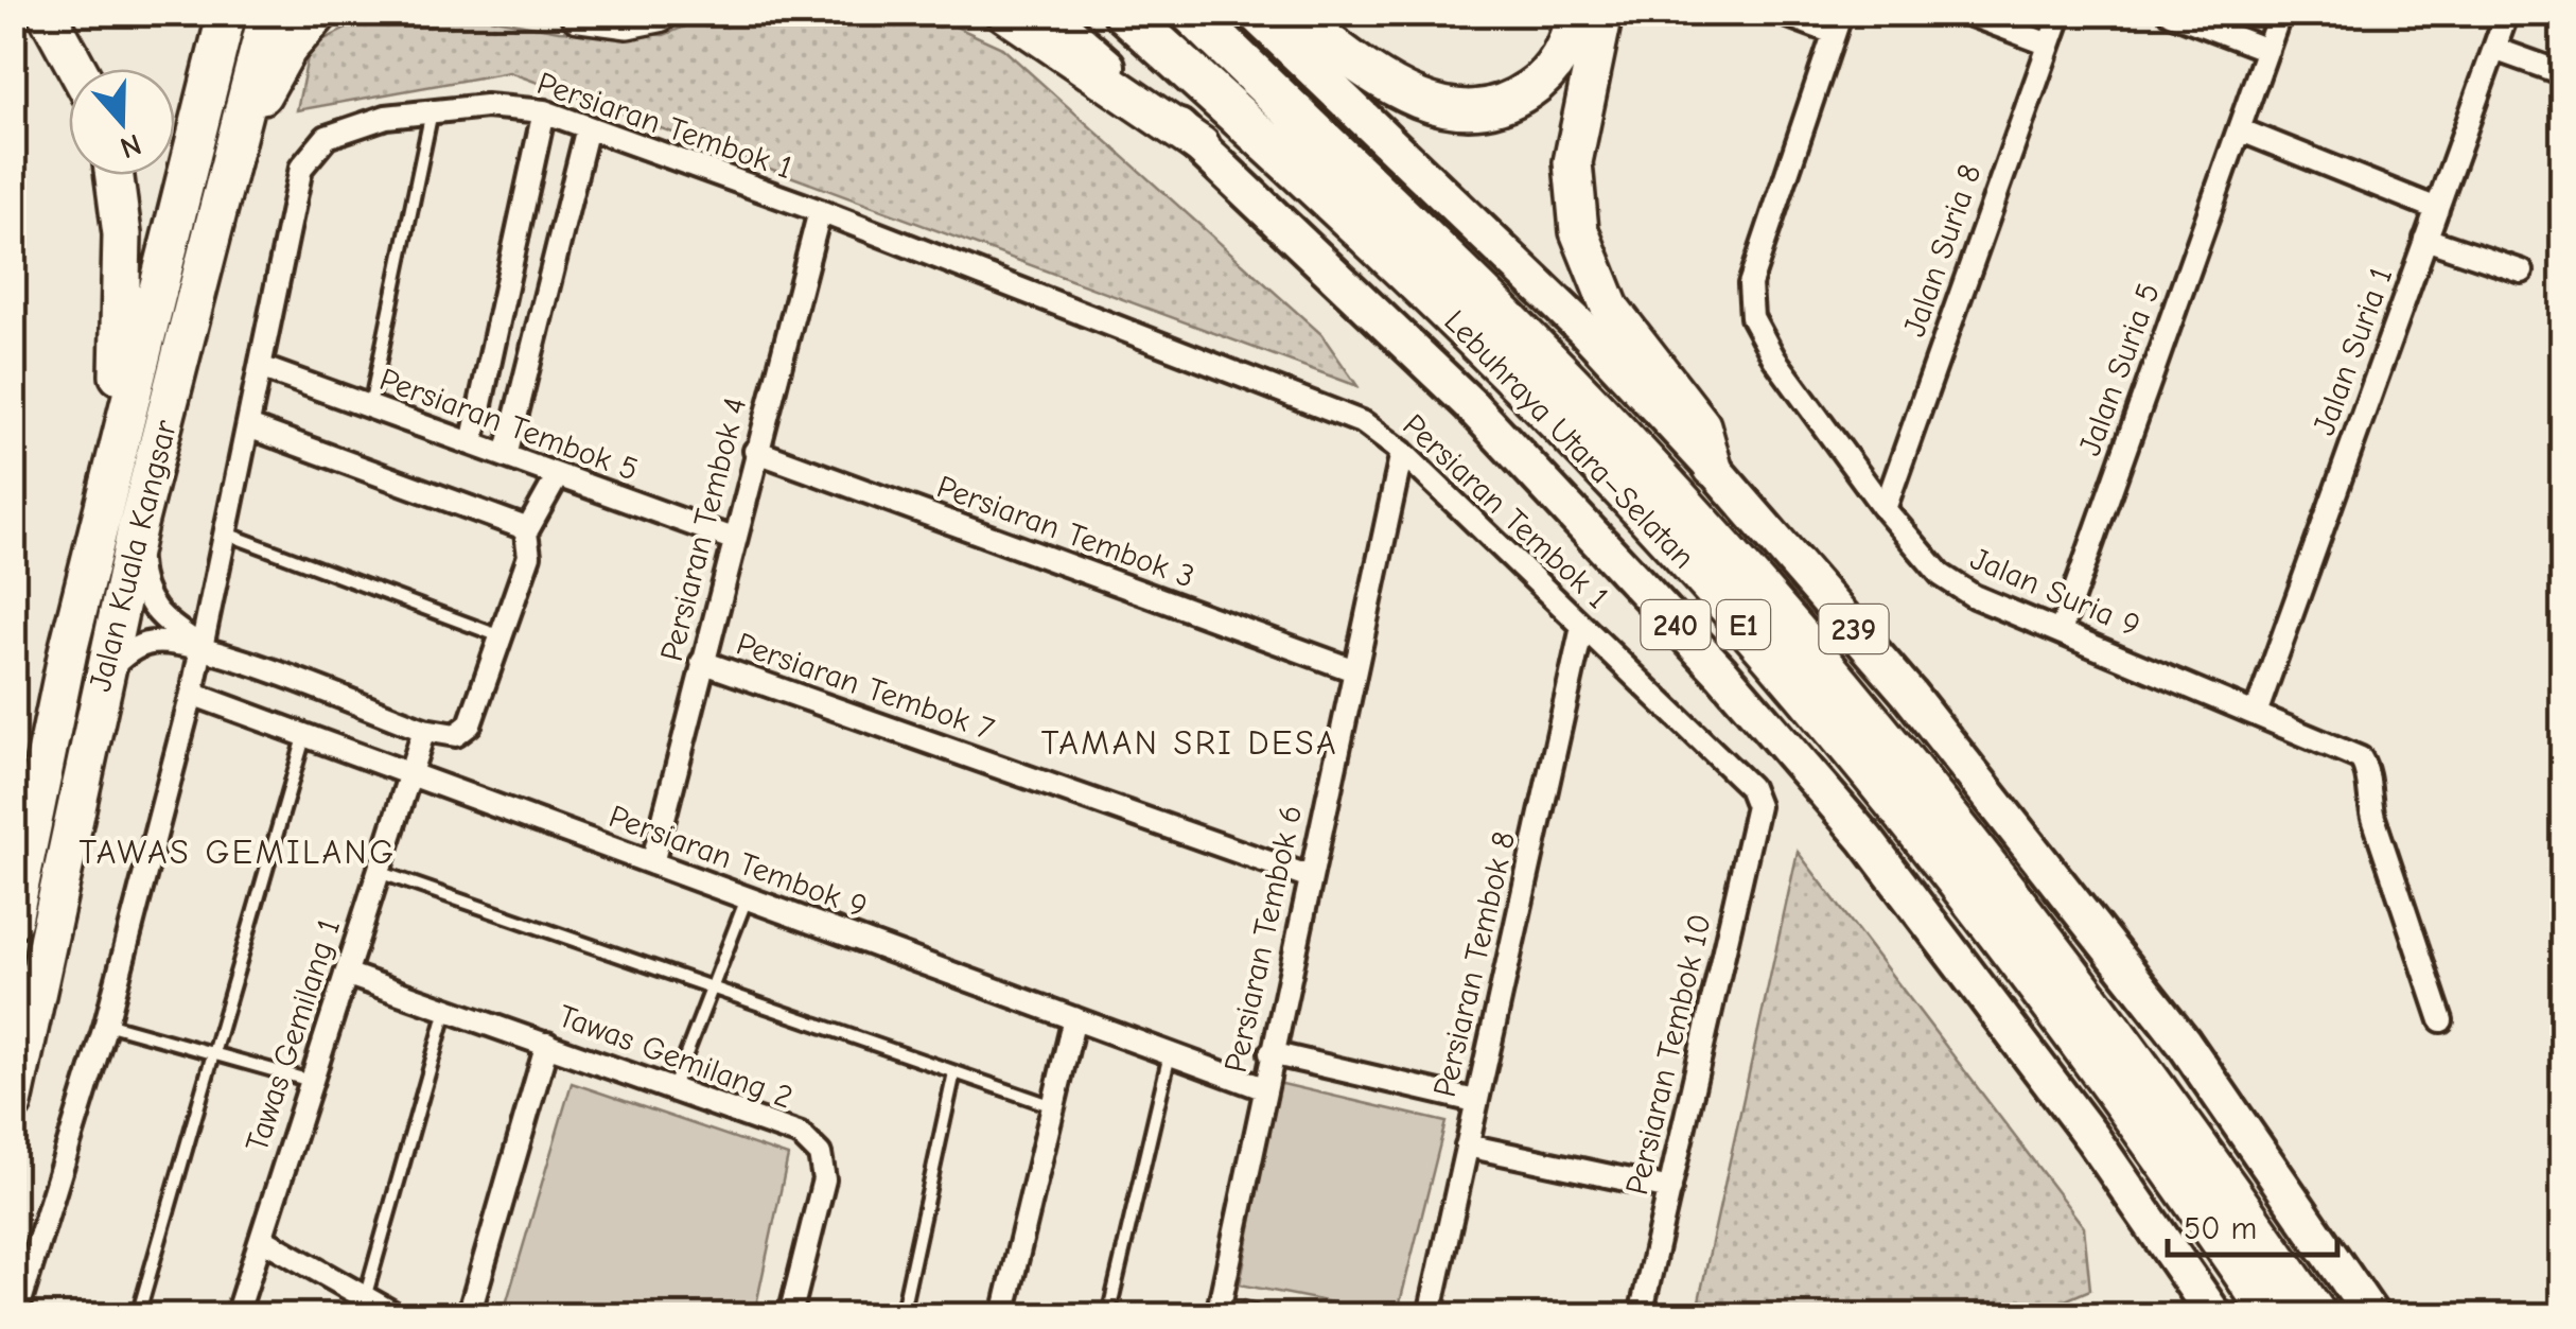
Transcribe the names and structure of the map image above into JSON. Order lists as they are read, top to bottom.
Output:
{
  "streets": {
    "highway": ["Lebuhraya Utara–Selatan", "Jalan Kuala Kangsar", "E1"],
    "main road": ["240", "239"],
    "street": [
      "Persiaran Tembok 1",
      "Jalan Suria 8",
      "Jalan Suria 1",
      "Jalan Suria 5",
      "Persiaran Tembok 5",
      "Persiaran Tembok 4",
      "Persiaran Tembok 3",
      "Jalan Suria 9",
      "Persiaran Tembok 7",
      "Persiaran Tembok 9",
      "Persiaran Tembok 6",
      "Persiaran Tembok 8",
      "Tawas Gemilang 1",
      "Persiaran Tembok 10",
      "Tawas Gemilang 2"
    ]
  },
  "crossings": [
    ["Persiaran Tembok 1", "Persiaran Tembok 5"],
    ["Persiaran Tembok 1", "Persiaran Tembok 4"],
    ["Persiaran Tembok 1", "Persiaran Tembok 9"],
    ["Persiaran Tembok 1", "Persiaran Tembok 6"],
    ["Persiaran Tembok 1", "Persiaran Tembok 8"],
    ["Persiaran Tembok 1", "Persiaran Tembok 10"],
    ["Jalan Suria 8", "Jalan Suria 9"],
    ["Jalan Suria 1", "Jalan Suria 9"],
    ["Jalan Suria 5", "Jalan Suria 9"],
    ["Persiaran Tembok 5", "Persiaran Tembok 4"],
    ["Persiaran Tembok 4", "Persiaran Tembok 3"],
    ["Persiaran Tembok 4", "Persiaran Tembok 7"],
    ["Persiaran Tembok 4", "Persiaran Tembok 9"],
    ["Persiaran Tembok 3", "Persiaran Tembok 6"],
    ["Persiaran Tembok 7", "Persiaran Tembok 6"],
    ["Persiaran Tembok 9", "Persiaran Tembok 6"],
    ["Persiaran Tembok 9", "Tawas Gemilang 1"],
    ["Tawas Gemilang 1", "Tawas Gemilang 2"]
  ],
  "districts": ["TAMAN SRI DESA", "TAWAS GEMILANG"],
  "scale_bar": "50 m",
  "north": "bottom"
}
